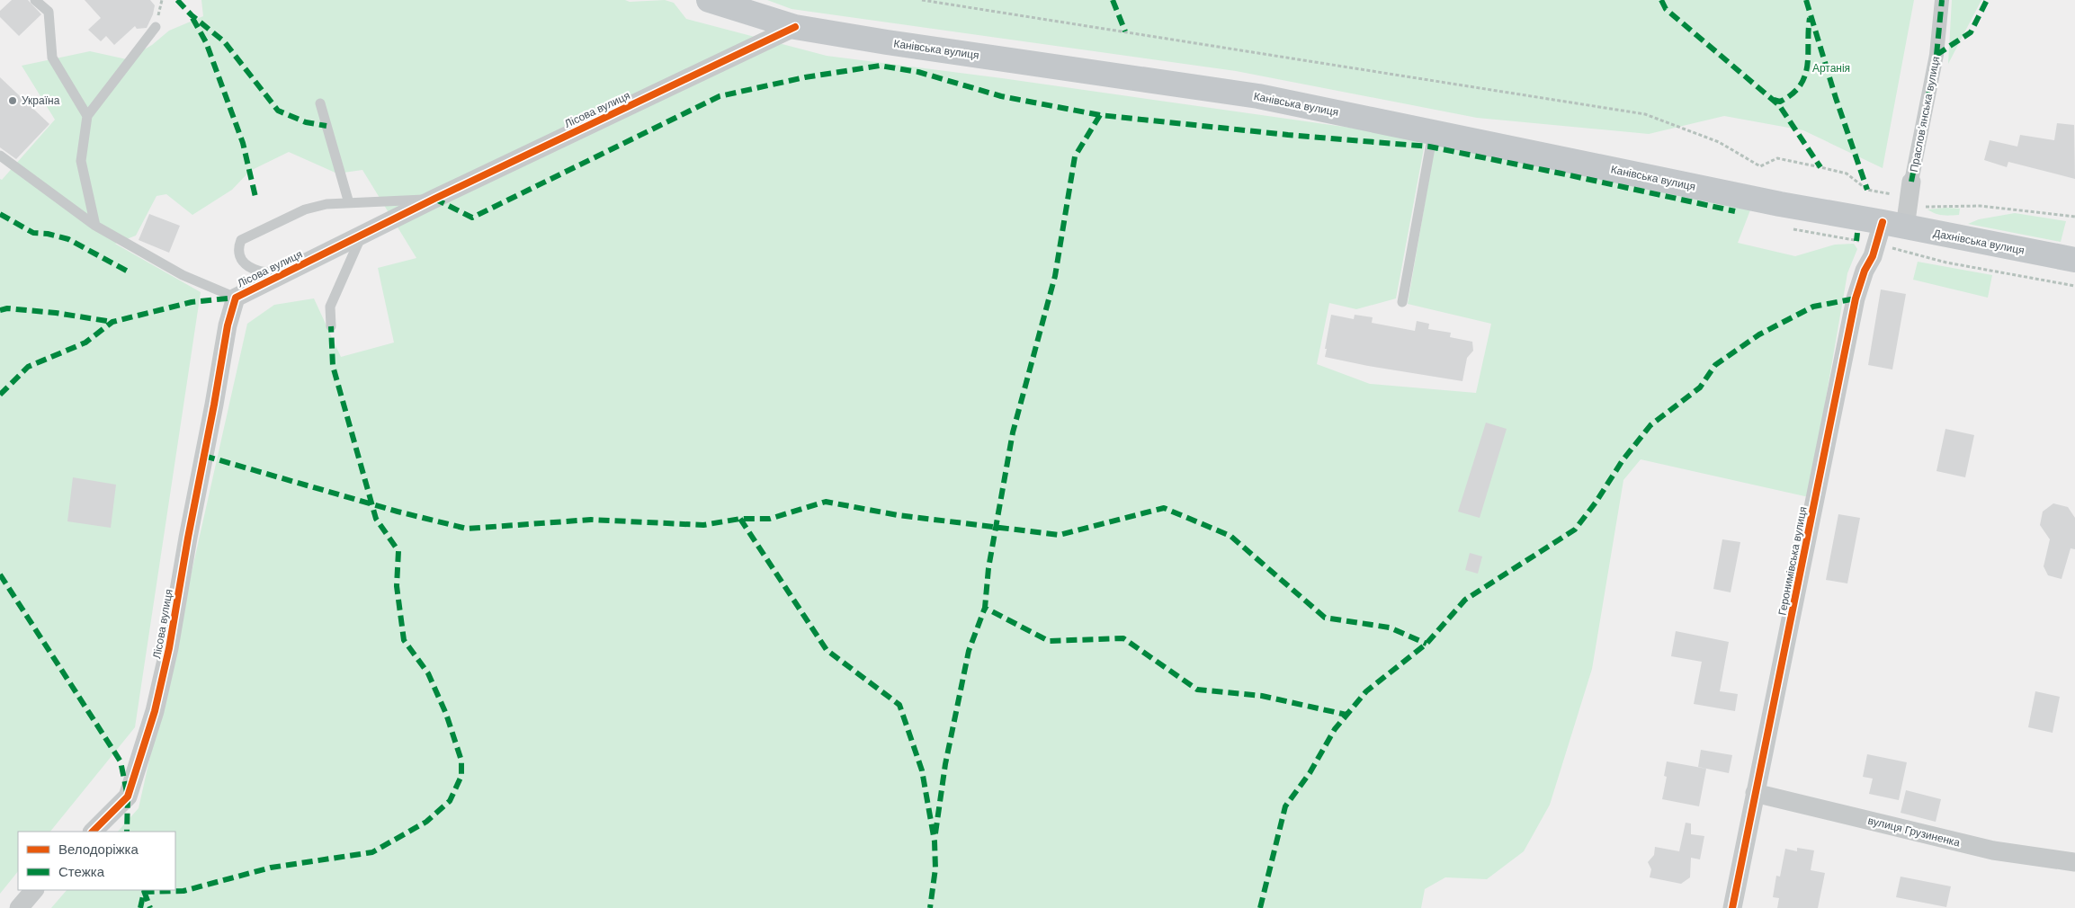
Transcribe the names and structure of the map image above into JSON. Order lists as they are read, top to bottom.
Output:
{
  "streets": {
    "main road": ["Канівська вулиця", "Дахнівська вулиця"],
    "street": [
      "Лісова вулиця",
      "Прасловʼянська вулиця",
      "Геронимівська вулиця",
      "вулиця Грузиненка"
    ]
  },
  "crossings": [
    ["Канівська вулиця", "Лісова вулиця"],
    ["Канівська вулиця", "Прасловʼянська вулиця"],
    ["Канівська вулиця", "Дахнівська вулиця"],
    ["Канівська вулиця", "Геронимівська вулиця"],
    ["Прасловʼянська вулиця", "Дахнівська вулиця"],
    ["Прасловʼянська вулиця", "Геронимівська вулиця"],
    ["Дахнівська вулиця", "Геронимівська вулиця"],
    ["Геронимівська вулиця", "вулиця Грузиненка"]
  ],
  "parks": ["Артанія"],
  "places": ["Україна"],
  "legend": ["Велодоріжка", "Стежка"]
}
